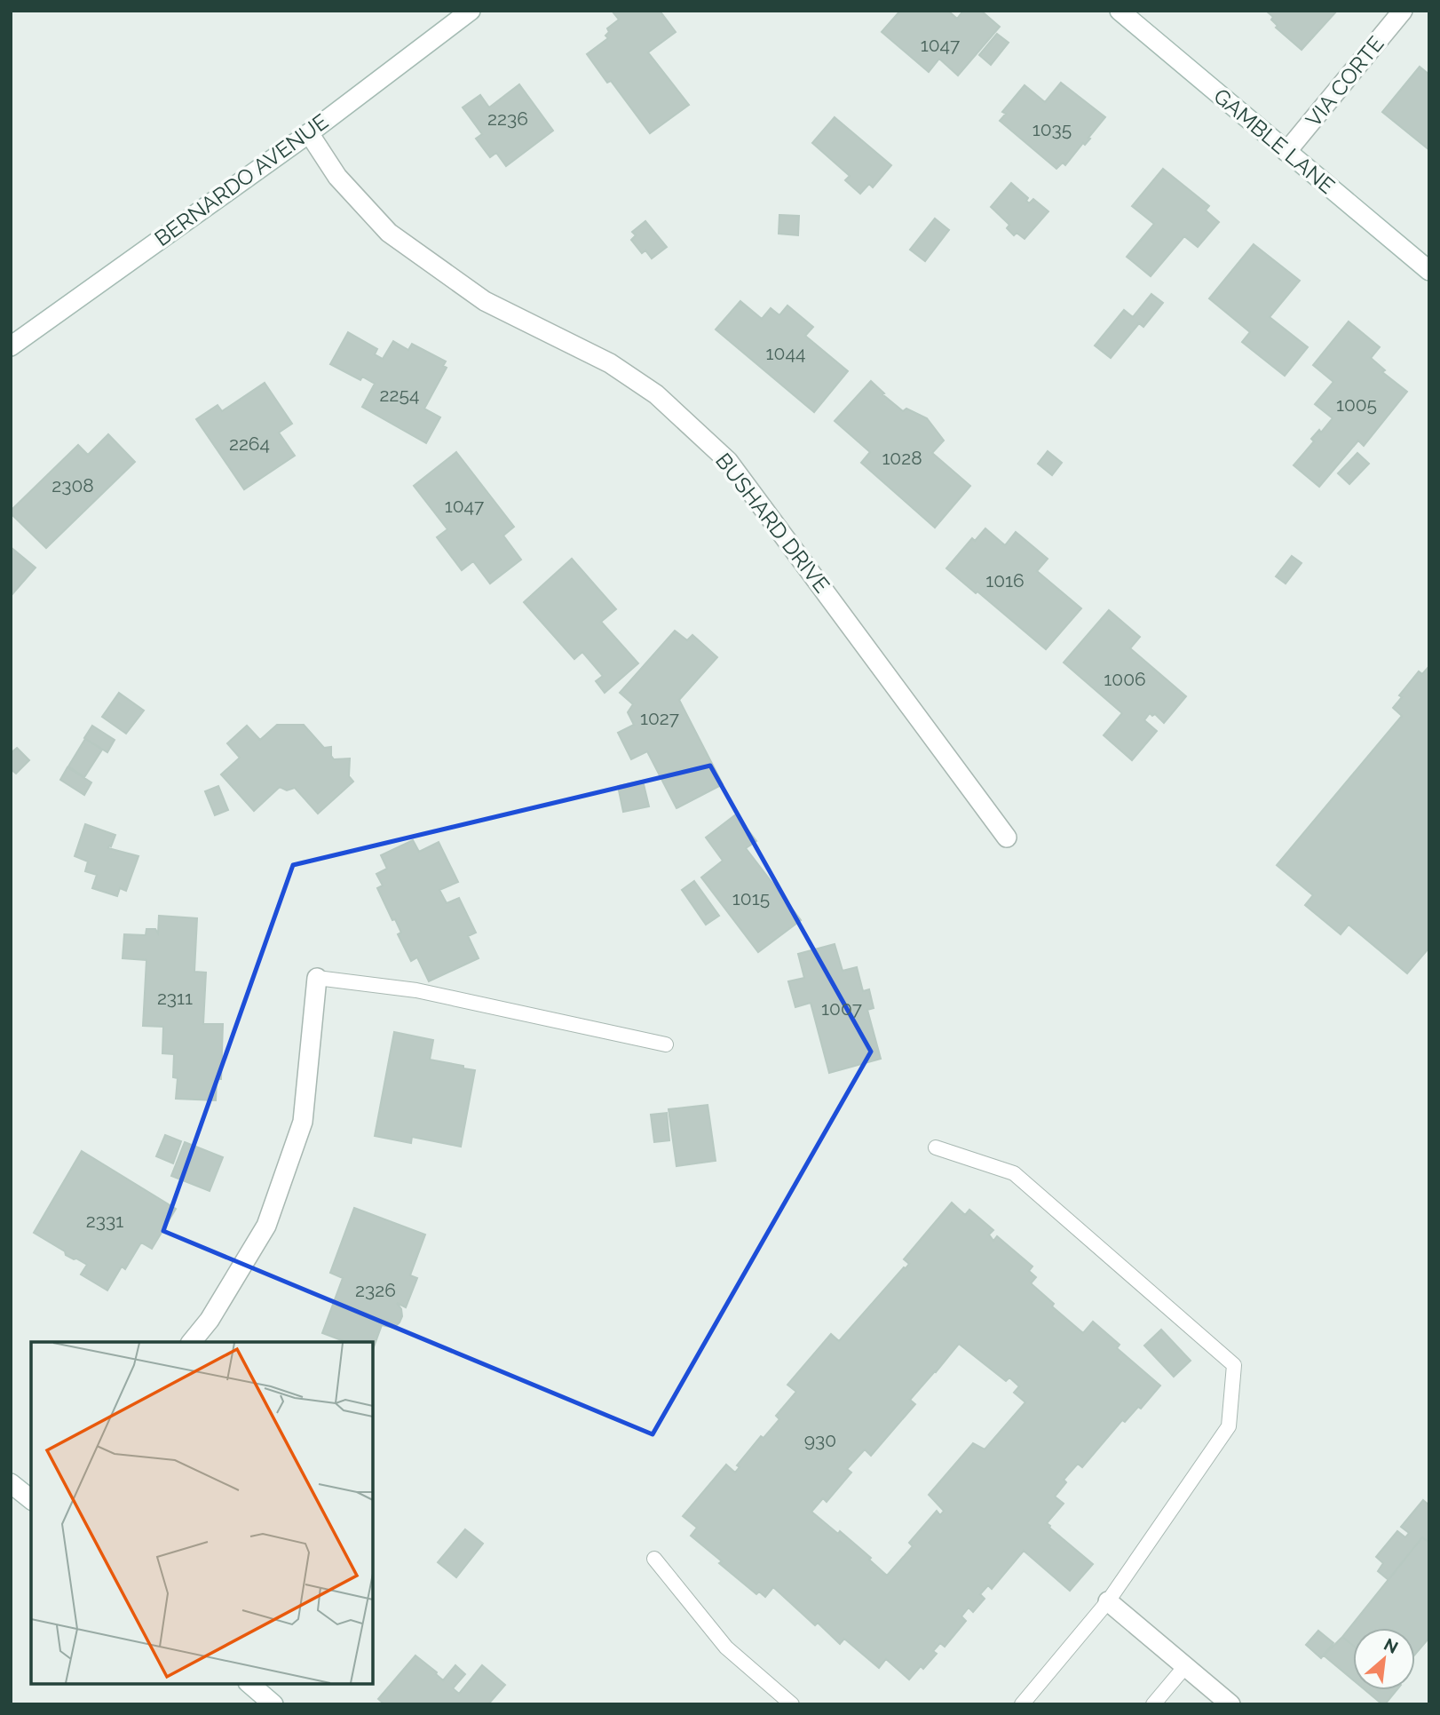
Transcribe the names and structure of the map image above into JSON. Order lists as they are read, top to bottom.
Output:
{
  "streets": {
    "street": [
      "VIA CORTE",
      "GAMBLE LANE",
      "BERNARDO AVENUE",
      "BUSHARD DRIVE"
    ]
  },
  "crossings": [
    ["VIA CORTE", "GAMBLE LANE"],
    ["BERNARDO AVENUE", "BUSHARD DRIVE"]
  ],
  "house_numbers": [
    "1047",
    "2236",
    "1035",
    "1044",
    "2254",
    "1005",
    "2264",
    "1028",
    "2308",
    "1047",
    "1016",
    "1006",
    "1027",
    "1015",
    "2311",
    "1007",
    "2331",
    "2326",
    "930"
  ],
  "north": "top right"
}
